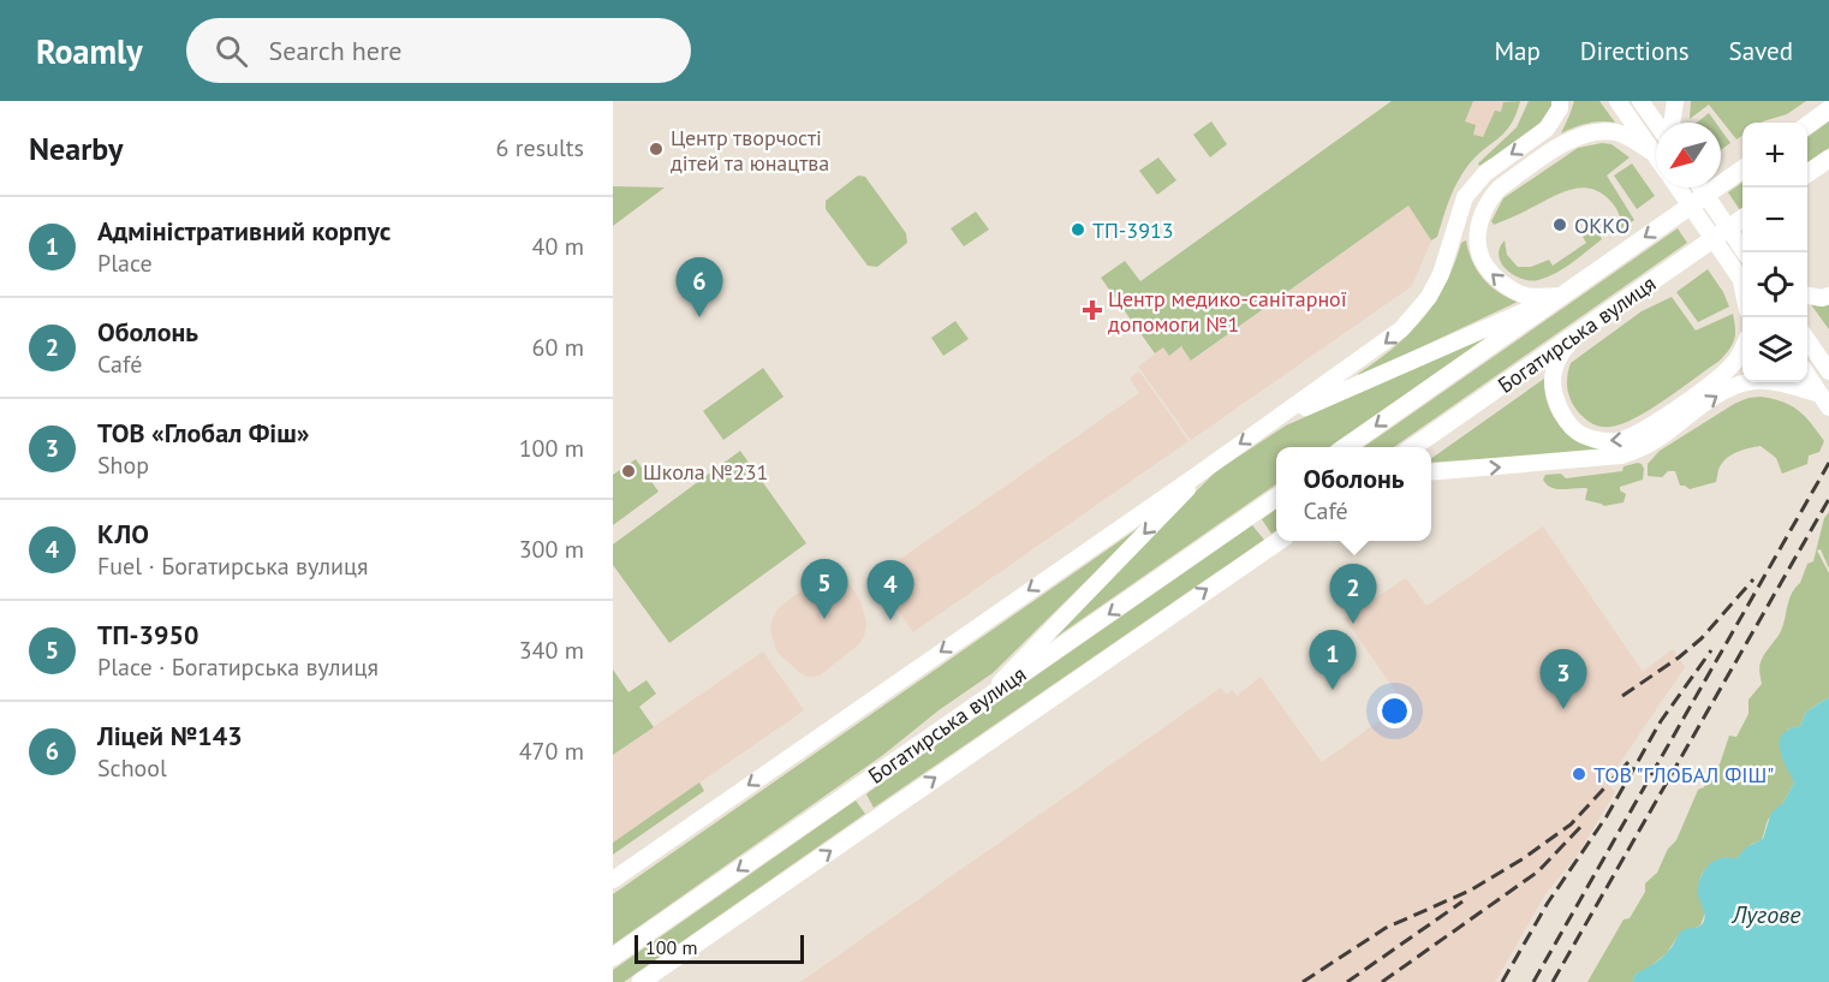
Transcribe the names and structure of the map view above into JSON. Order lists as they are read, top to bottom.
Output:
{
  "streets": {
    "main road": ["Богатирська вулиця"]
  },
  "water": ["Лугове"],
  "places": {
    "other": [
      "Центр творчості дітей та юнацтва",
      "ОККО",
      "ТП-3913",
      "Школа №231",
      "ТОВ \"ГЛОБАЛ ФІШ\""
    ],
    "health": ["Центр медико-санітарної допомоги №1"]
  },
  "scale_bar": "100 m",
  "north": "bottom left",
  "page": {
    "header": "Roamly",
    "search": "Search here",
    "nav": ["Map", "Directions", "Saved"],
    "heading": ["Nearby", "6 results"],
    "map_buttons": ["+", "−"],
    "list": [
      {
        "mark": "1",
        "name": "Адміністративний корпус",
        "note": "Place",
        "value": "40 m"
      },
      {
        "mark": "2",
        "name": "Оболонь",
        "note": "Café",
        "value": "60 m"
      },
      {
        "mark": "3",
        "name": "ТОВ «Глобал Фіш»",
        "note": "Shop",
        "value": "100 m"
      },
      {
        "mark": "4",
        "name": "КЛО",
        "note": "Fuel · Богатирська вулиця",
        "value": "300 m"
      },
      {
        "mark": "5",
        "name": "ТП-3950",
        "note": "Place · Богатирська вулиця",
        "value": "340 m"
      },
      {
        "mark": "6",
        "name": "Ліцей №143",
        "note": "School",
        "value": "470 m"
      }
    ],
    "pins": [
      "6",
      "5",
      "4",
      "2",
      "1",
      "3"
    ],
    "popup": ["Оболонь", "Café"],
    "scale": "100 m"
  }
}
